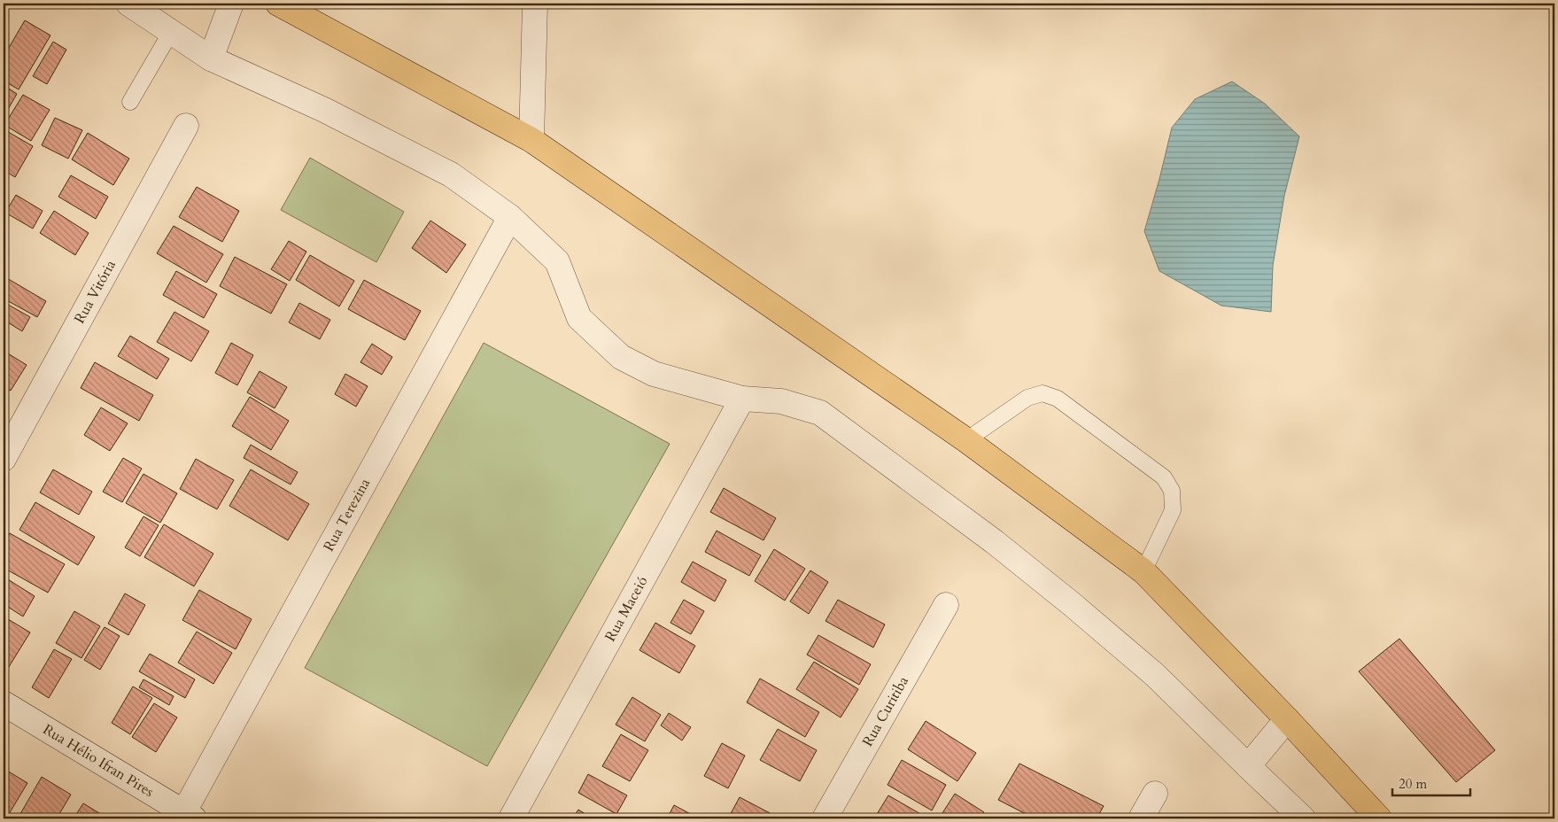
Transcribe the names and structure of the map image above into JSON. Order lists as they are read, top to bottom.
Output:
{
  "streets": {
    "street": [
      "Rua Vitória",
      "Rua Terezina",
      "Rua Maceió",
      "Rua Curitiba",
      "Rua Hélio Ifran Pires"
    ]
  },
  "crossings": [
    ["Rua Terezina", "Rua Hélio Ifran Pires"]
  ],
  "scale_bar": "20 m"
}
